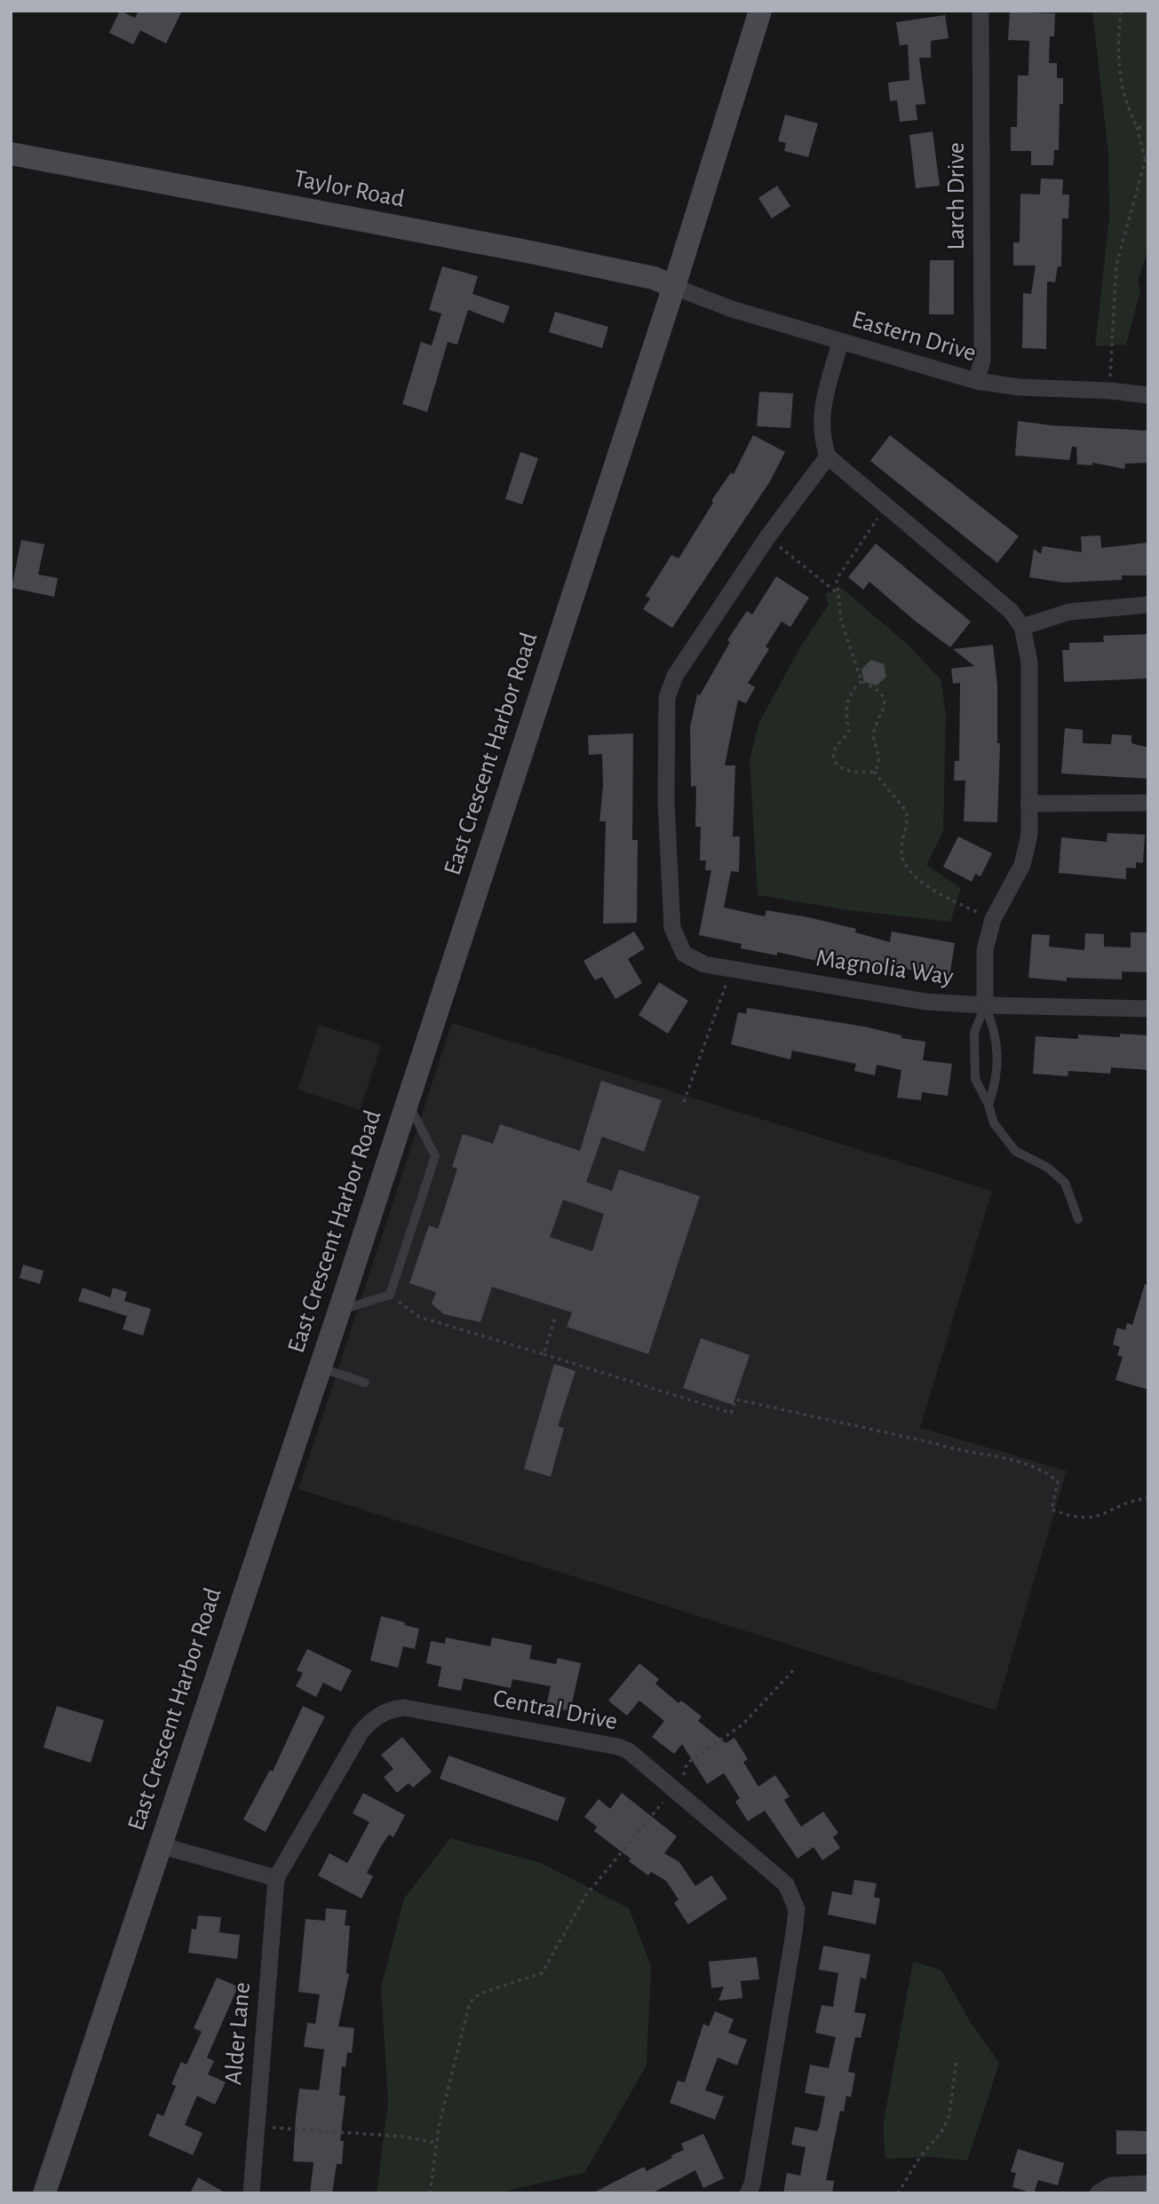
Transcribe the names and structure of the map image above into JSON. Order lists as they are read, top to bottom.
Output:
{
  "streets": {
    "street": [
      "Taylor Road",
      "Larch Drive",
      "Eastern Drive",
      "East Crescent Harbor Road",
      "Magnolia Way",
      "Central Drive",
      "Alder Lane"
    ]
  },
  "crossings": [
    ["Taylor Road", "Eastern Drive"],
    ["Taylor Road", "East Crescent Harbor Road"],
    ["Larch Drive", "Eastern Drive"],
    ["Eastern Drive", "East Crescent Harbor Road"],
    ["Central Drive", "Alder Lane"]
  ]
}
